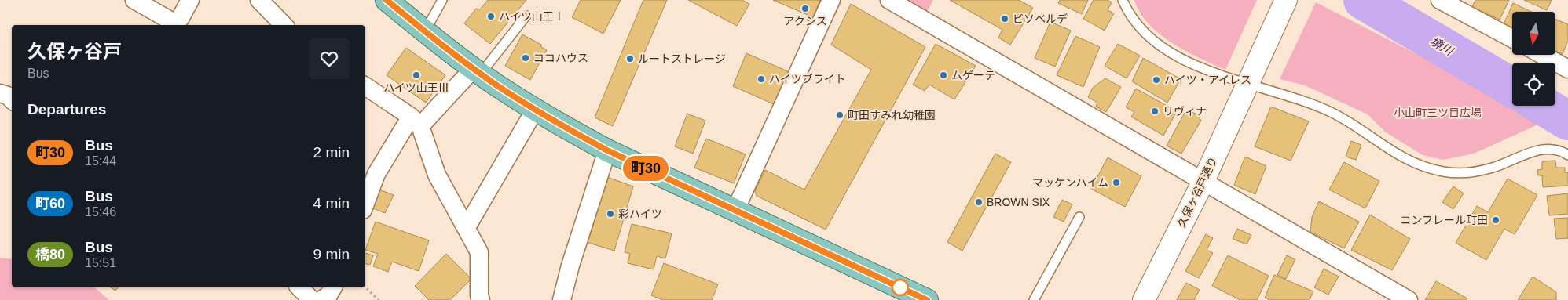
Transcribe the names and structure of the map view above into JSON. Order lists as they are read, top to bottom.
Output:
{
  "streets": {
    "street": ["久保ヶ谷戸通り"]
  },
  "water": ["境川"],
  "parks": ["小山町三ツ目広場"],
  "places": [
    "アクシス",
    "ハイツ山王Ⅰ",
    "ピソベルデ",
    "ココハウス",
    "ルートストレージ",
    "ハイツ山王Ⅲ",
    "ムゲーテ",
    "ハイツブライト",
    "ハイツ・アイレス",
    "リヴィナ",
    "町田すみれ幼稚園",
    "マッケンハイム",
    "BROWN SIX",
    "彩ハイツ",
    "コンフレール町田"
  ],
  "lines": ["bus line 町30"],
  "north": "bottom",
  "page": {
    "on_map": "町30",
    "heading": [
      ["久保ヶ谷戸", "Bus"],
      "Departures"
    ],
    "list": [
      {
        "mark": "町30",
        "name": "Bus",
        "note": "15:44",
        "value": "2 min"
      },
      {
        "mark": "町60",
        "name": "Bus",
        "note": "15:46",
        "value": "4 min"
      },
      {
        "mark": "橋80",
        "name": "Bus",
        "note": "15:51",
        "value": "9 min"
      }
    ]
  }
}
